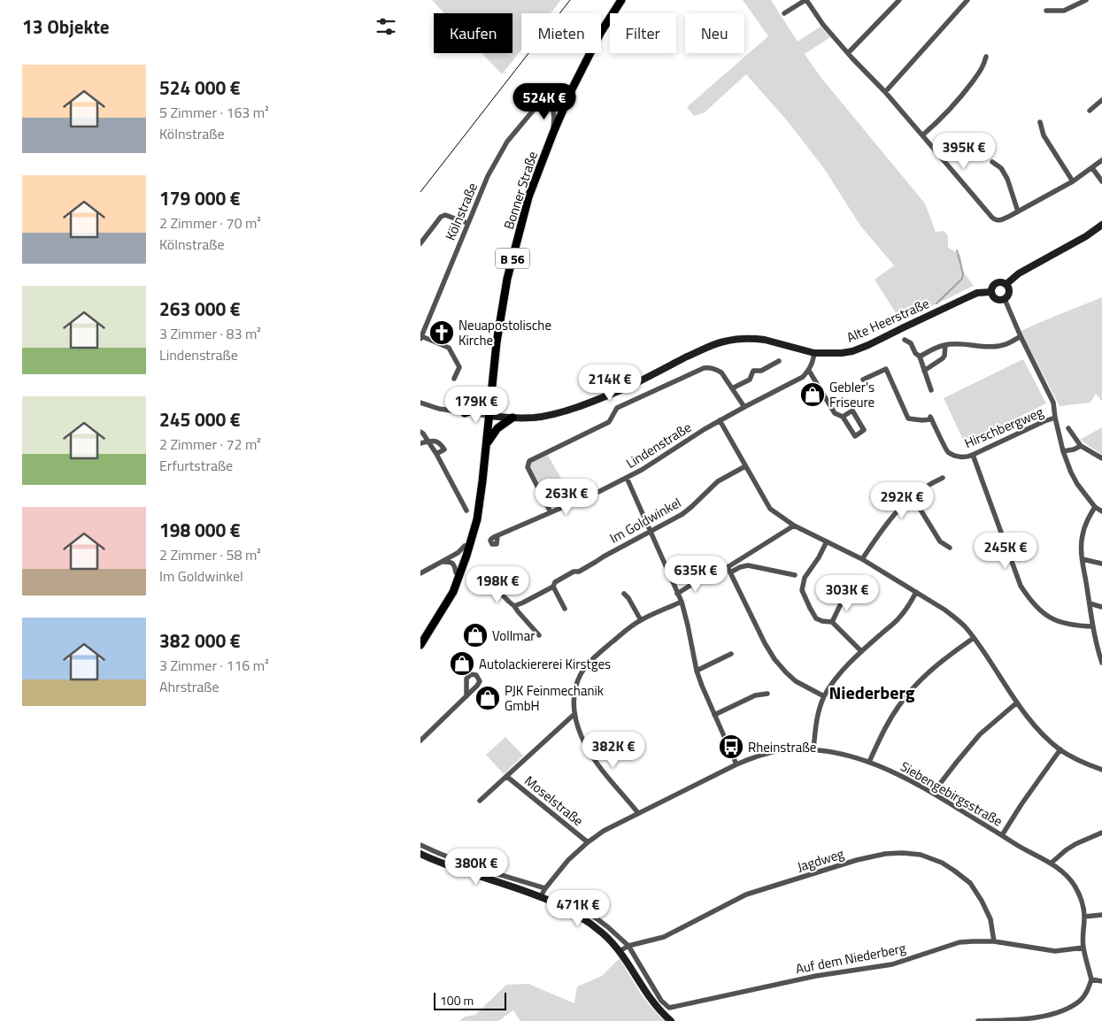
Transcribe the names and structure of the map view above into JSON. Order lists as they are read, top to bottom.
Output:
{
  "streets": {
    "main road": ["Bonner Straße", "B 56"],
    "street": [
      "Kölnstraße",
      "Alte Heerstraße",
      "Hirschbergweg",
      "Lindenstraße",
      "Im Goldwinkel",
      "Siebengebirgsstraße",
      "Moselstraße",
      "Jagdweg",
      "Auf dem Niederberg"
    ]
  },
  "crossings": [
    ["Bonner Straße", "Alte Heerstraße"],
    ["Siebengebirgsstraße", "Moselstraße"],
    ["Siebengebirgsstraße", "Auf dem Niederberg"],
    ["Jagdweg", "Auf dem Niederberg"]
  ],
  "districts": ["Niederberg"],
  "places": {
    "church": ["Neuapostolische Kirche"],
    "shop": [
      "Gebler's Friseure",
      "Vollmar",
      "Autolackiererei Kirstges",
      "PJK Feinmechanik GmbH"
    ],
    "bus stop": ["Rheinstraße"]
  },
  "scale_bar": "100 m",
  "page": {
    "heading": "13 Objekte",
    "chip": [
      "Kaufen",
      "Mieten",
      "Filter",
      "Neu"
    ],
    "list": [
      {
        "name": "524 000 €",
        "note": "5 Zimmer · 163 m² · Kölnstraße"
      },
      {
        "name": "179 000 €",
        "note": "2 Zimmer · 70 m² · Kölnstraße"
      },
      {
        "name": "263 000 €",
        "note": "3 Zimmer · 83 m² · Lindenstraße"
      },
      {
        "name": "245 000 €",
        "note": "2 Zimmer · 72 m² · Erfurtstraße"
      },
      {
        "name": "198 000 €",
        "note": "2 Zimmer · 58 m² · Im Goldwinkel"
      },
      {
        "name": "382 000 €",
        "note": "3 Zimmer · 116 m² · Ahrstraße"
      }
    ],
    "price": [
      "524K €",
      "395K €",
      "214K €",
      "179K €",
      "263K €",
      "292K €",
      "245K €",
      "635K €",
      "198K €",
      "303K €",
      "382K €",
      "380K €",
      "471K €"
    ],
    "scale": "100 m"
  }
}
